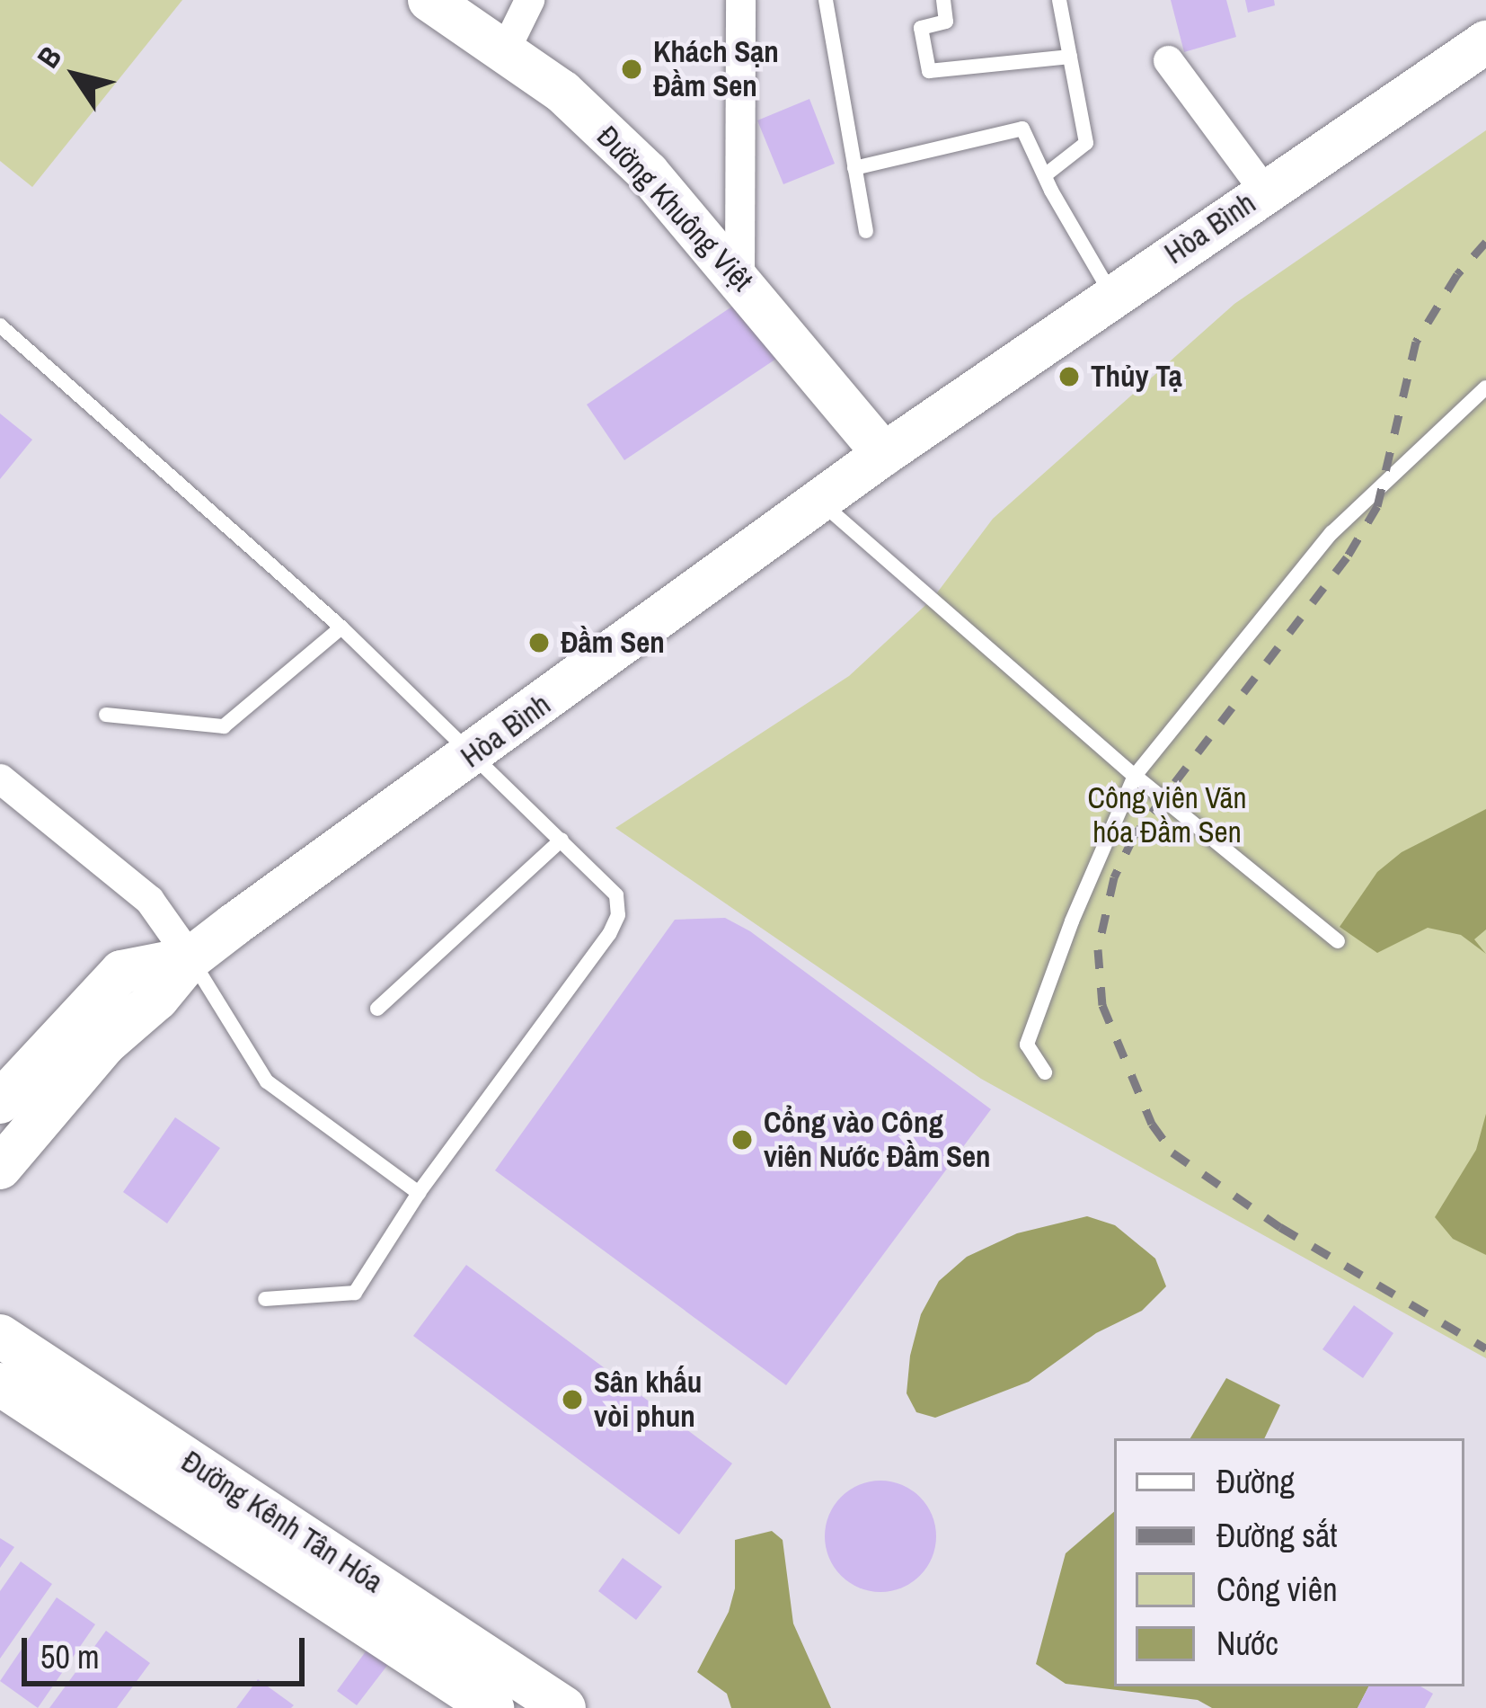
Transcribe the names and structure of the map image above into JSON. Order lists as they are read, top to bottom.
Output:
{
  "streets": {
    "main road": ["Đường Khuông Việt", "Hòa Bình", "Đường Kênh Tân Hóa"]
  },
  "crossings": [
    ["Đường Khuông Việt", "Hòa Bình"]
  ],
  "parks": ["Công viên Văn hóa Đầm Sen"],
  "places": [
    "Khách Sạn Đầm Sen",
    "Thủy Tạ",
    "Đầm Sen",
    "Cổng vào Công viên Nước Đầm Sen",
    "Sân khấu vòi phun"
  ],
  "legend": [
    "Đường",
    "Đường sắt",
    "Công viên",
    "Nước"
  ],
  "scale_bar": "50 m",
  "north": "top left"
}
